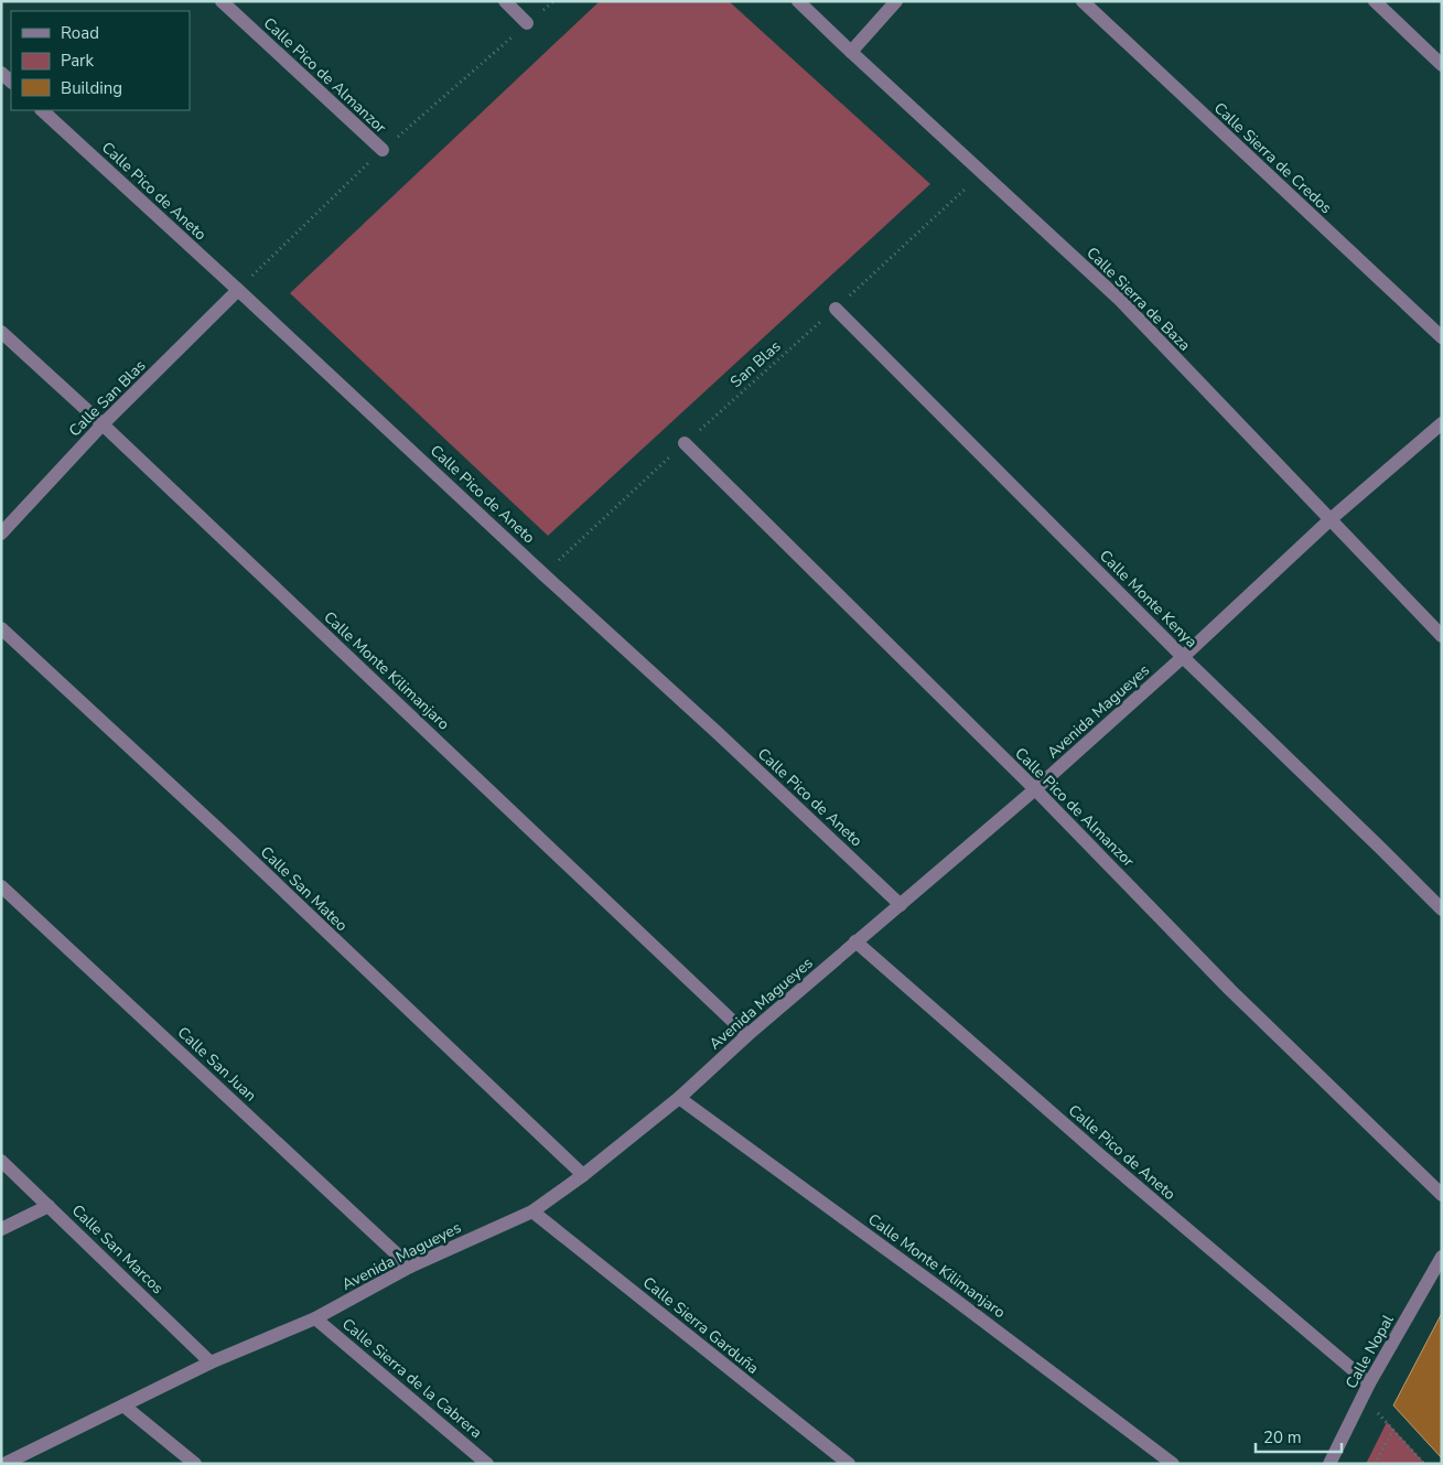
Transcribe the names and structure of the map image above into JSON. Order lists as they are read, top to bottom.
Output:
{
  "streets": {
    "street": [
      "Calle Pico de Almanzor",
      "Calle Sierra de Credos",
      "Calle Pico de Aneto",
      "Calle Sierra de Baza",
      "Calle San Blas",
      "Calle Monte Kenya",
      "Calle Monte Kilimanjaro",
      "Avenida Magueyes",
      "Calle San Mateo",
      "Calle San Juan",
      "Calle San Marcos",
      "Calle Sierra Garduña",
      "Calle Nopal",
      "Calle Sierra de la Cabrera"
    ],
    "path": ["San Blas"]
  },
  "crossings": [
    ["Calle Pico de Almanzor", "San Blas"],
    ["Calle Pico de Almanzor", "Avenida Magueyes"],
    ["Calle Pico de Aneto", "San Blas"],
    ["Calle Pico de Aneto", "Calle San Blas"],
    ["Calle Pico de Aneto", "Avenida Magueyes"],
    ["Calle Pico de Aneto", "Calle Nopal"],
    ["Calle Sierra de Baza", "San Blas"],
    ["Calle Sierra de Baza", "Avenida Magueyes"],
    ["San Blas", "Calle Monte Kenya"],
    ["Calle San Blas", "Calle Monte Kilimanjaro"],
    ["Calle Monte Kenya", "Avenida Magueyes"],
    ["Calle Monte Kilimanjaro", "Avenida Magueyes"],
    ["Avenida Magueyes", "Calle San Mateo"],
    ["Avenida Magueyes", "Calle San Juan"],
    ["Avenida Magueyes", "Calle San Marcos"],
    ["Avenida Magueyes", "Calle Sierra Garduña"],
    ["Avenida Magueyes", "Calle Sierra de la Cabrera"]
  ],
  "legend": ["Road", "Park", "Building"],
  "scale_bar": "20 m"
}
